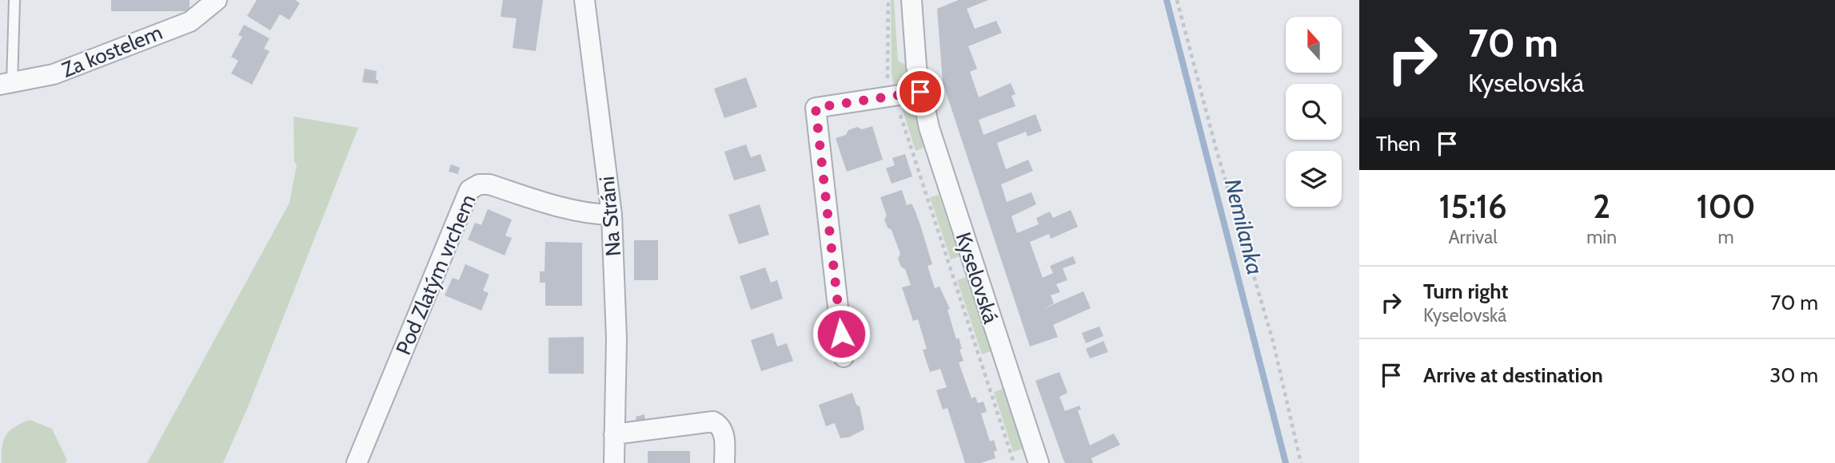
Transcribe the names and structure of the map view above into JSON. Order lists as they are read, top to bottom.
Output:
{
  "streets": {
    "street": [
      "Za kostelem",
      "Na Stráni",
      "Pod Zlatým vrchem",
      "Kyselovská"
    ]
  },
  "crossings": [
    ["Na Stráni", "Pod Zlatým vrchem"]
  ],
  "water": ["Nemilanka"],
  "north": "top",
  "page": {
    "turn": ["70 m", "Kyselovská"],
    "then": "Then",
    "eta": [
      "15:16",
      "Arrival",
      "2",
      "min",
      "100",
      "m"
    ],
    "list": [
      {
        "name": "Turn right",
        "note": "Kyselovská",
        "value": "70 m"
      },
      {
        "name": "Arrive at destination",
        "value": "30 m"
      }
    ]
  }
}
